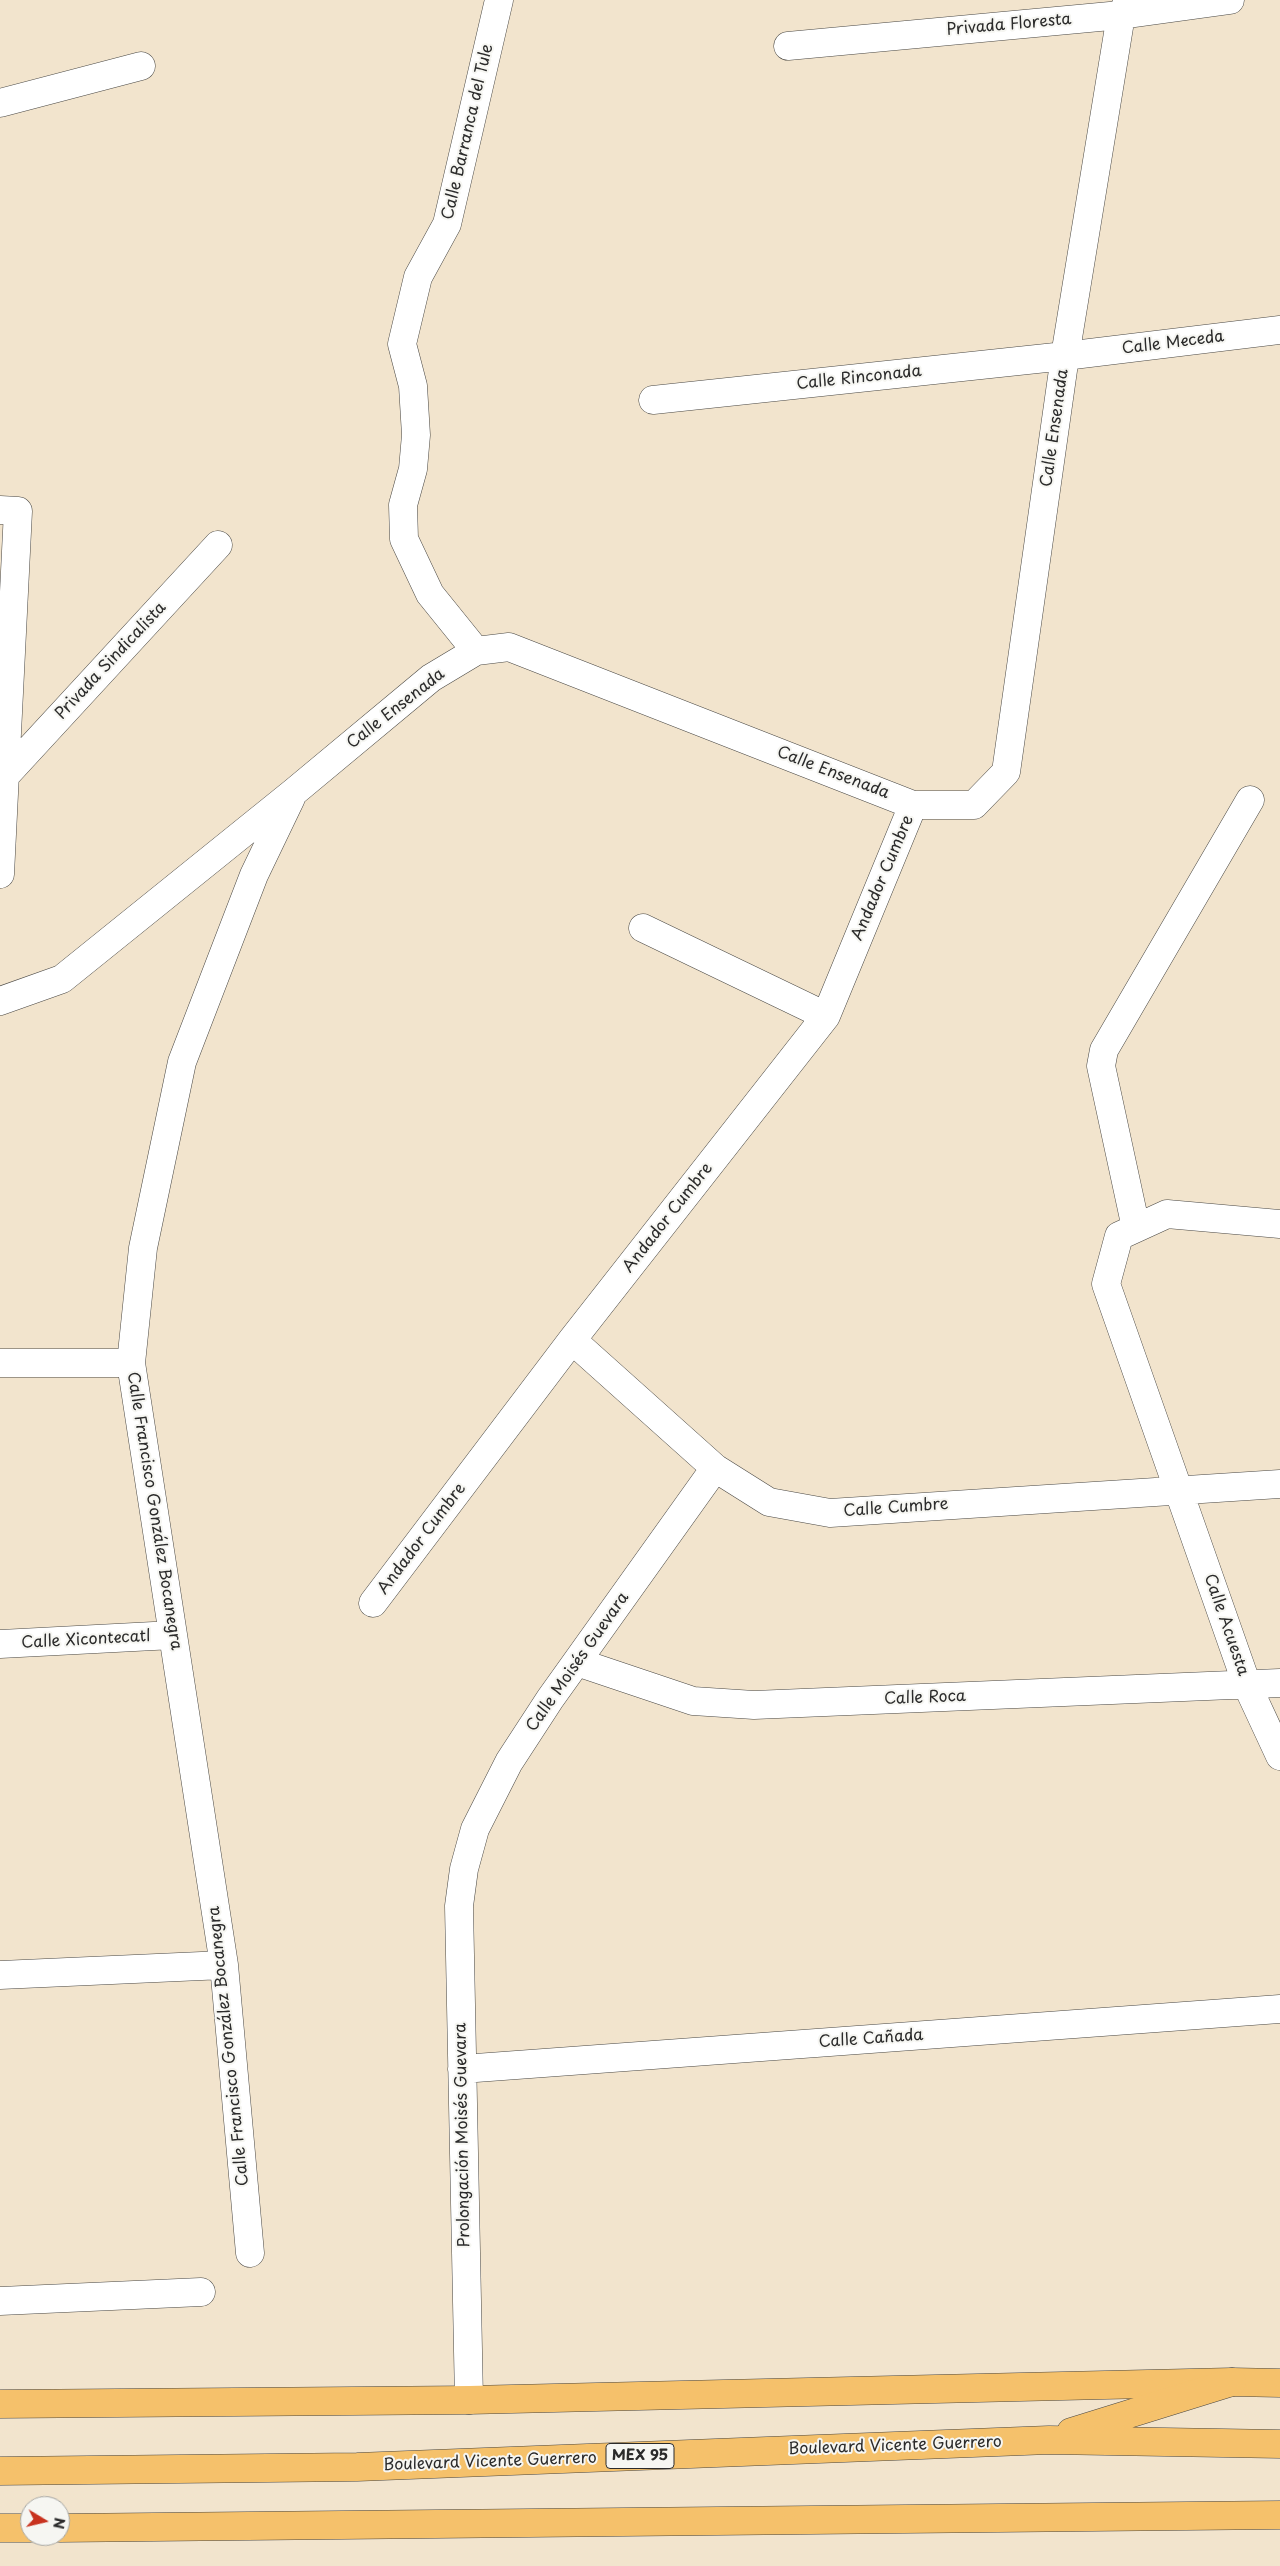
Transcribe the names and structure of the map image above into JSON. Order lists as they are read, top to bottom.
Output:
{
  "streets": {
    "main road": ["Boulevard Vicente Guerrero", "MEX 95"],
    "street": [
      "Privada Floresta",
      "Calle Barranca del Tule",
      "Calle Meceda",
      "Calle Rinconada",
      "Calle Ensenada",
      "Privada Sindicalista",
      "Andador Cumbre",
      "Calle Cumbre",
      "Calle Francisco González Bocanegra",
      "Calle Acuesta",
      "Calle Xicontecatl",
      "Calle Moisés Guevara",
      "Calle Roca",
      "Calle Cañada",
      "Prolongación Moisés Guevara"
    ]
  },
  "crossings": [
    ["Privada Floresta", "Calle Ensenada"],
    ["Calle Barranca del Tule", "Calle Ensenada"],
    ["Calle Meceda", "Calle Rinconada"],
    ["Calle Meceda", "Calle Ensenada"],
    ["Calle Rinconada", "Calle Ensenada"],
    ["Calle Ensenada", "Andador Cumbre"],
    ["Calle Ensenada", "Calle Francisco González Bocanegra"],
    ["Andador Cumbre", "Calle Cumbre"],
    ["Calle Cumbre", "Calle Acuesta"],
    ["Calle Cumbre", "Calle Moisés Guevara"],
    ["Calle Francisco González Bocanegra", "Calle Xicontecatl"],
    ["Calle Acuesta", "Calle Roca"],
    ["Calle Moisés Guevara", "Calle Roca"],
    ["Calle Moisés Guevara", "Prolongación Moisés Guevara"],
    ["Calle Cañada", "Prolongación Moisés Guevara"]
  ],
  "north": "right"
}
